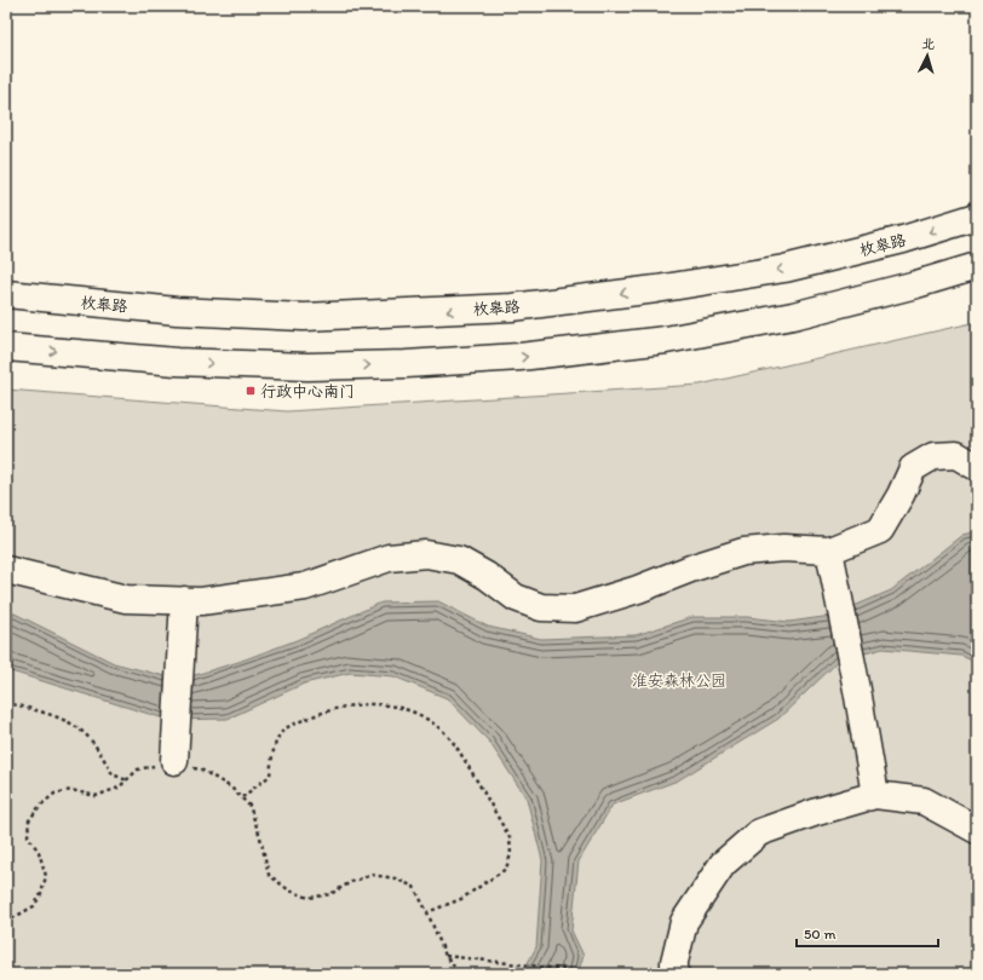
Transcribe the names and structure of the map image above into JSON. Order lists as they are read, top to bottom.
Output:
{
  "streets": {
    "main road": ["枚皋路"]
  },
  "parks": ["淮安森林公园"],
  "places": {
    "transit": ["行政中心南门"]
  },
  "scale_bar": "50 m",
  "north": "top"
}
